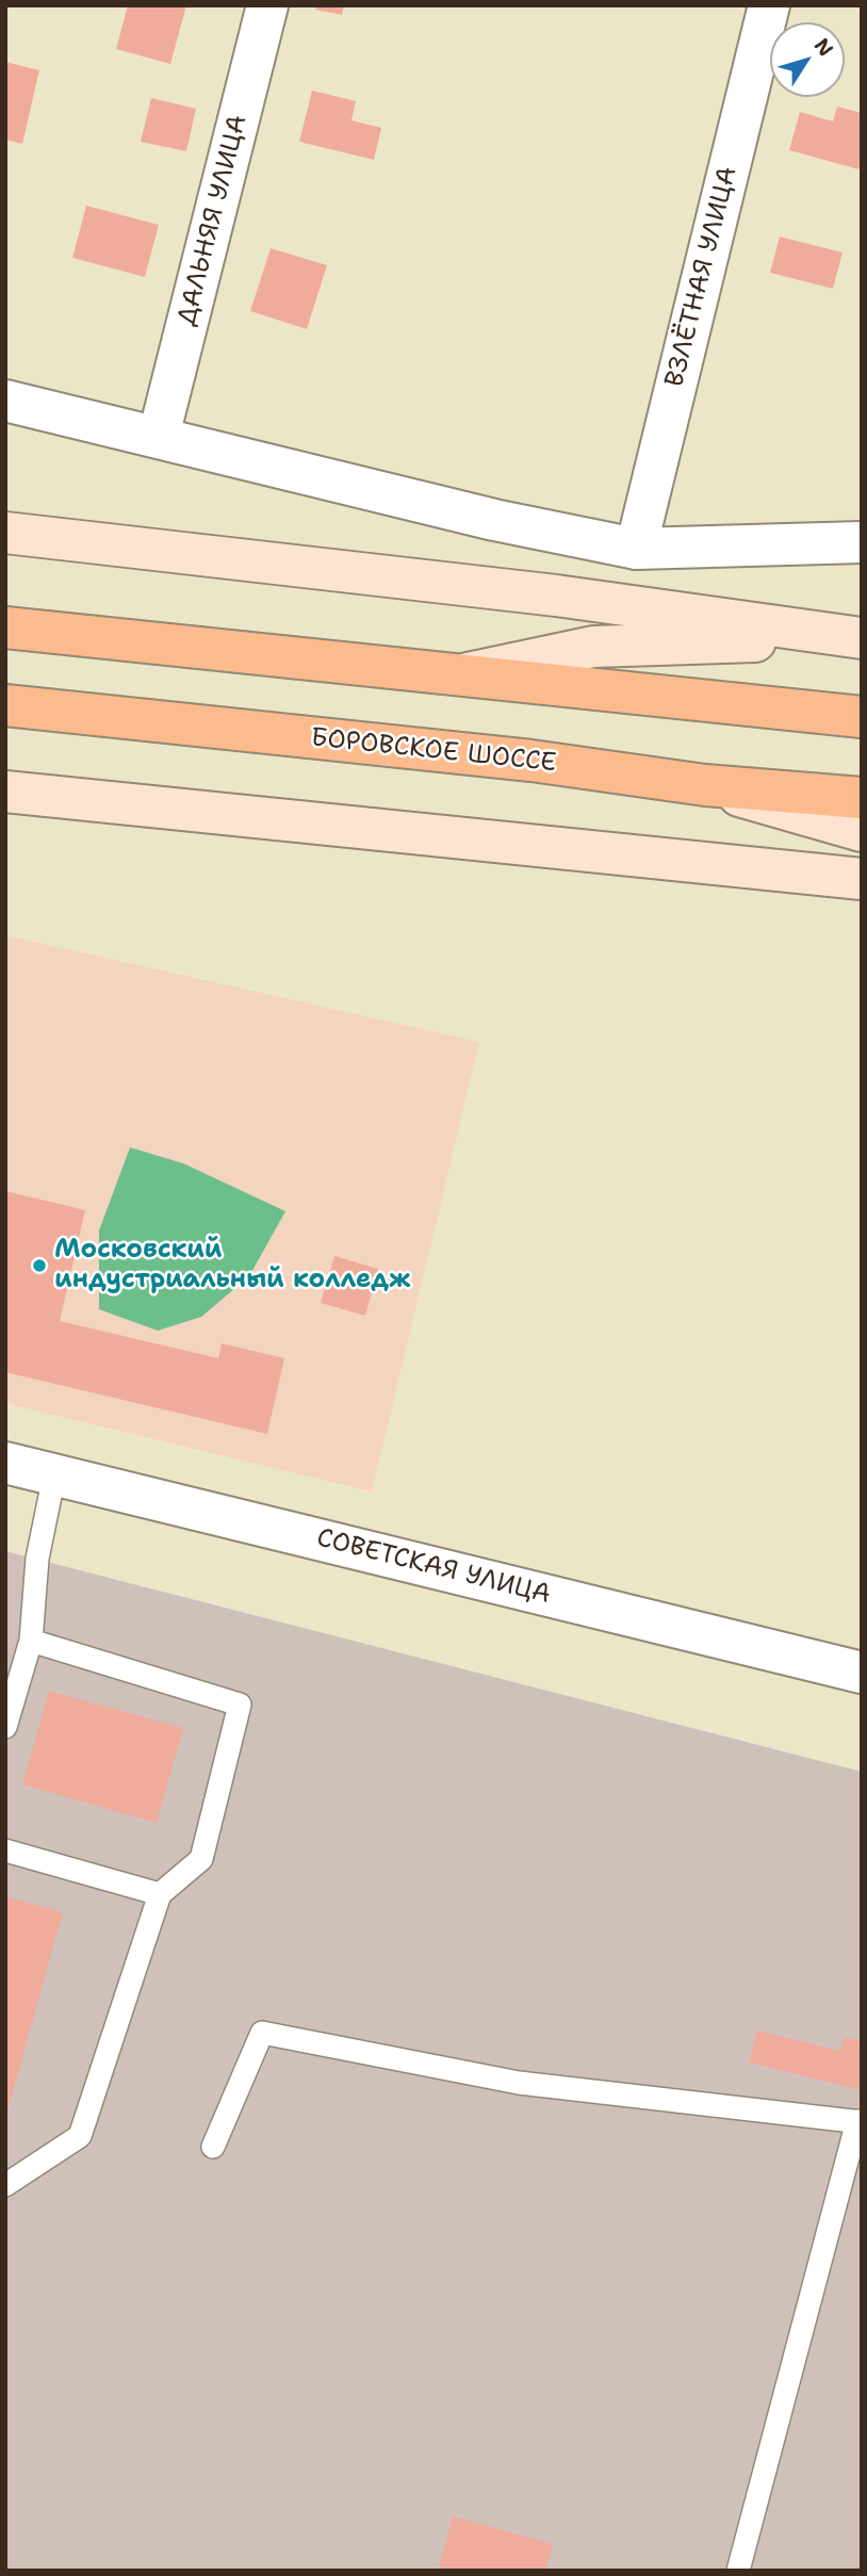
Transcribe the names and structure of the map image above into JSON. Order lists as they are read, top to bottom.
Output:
{
  "streets": {
    "main road": ["БОРОВСКОЕ ШОССЕ"],
    "street": ["ДАЛЬНЯЯ УЛИЦА", "ВЗЛЁТНАЯ УЛИЦА", "СОВЕТСКАЯ УЛИЦА"]
  },
  "places": ["Московский индустриальный колледж"],
  "north": "top right"
}
